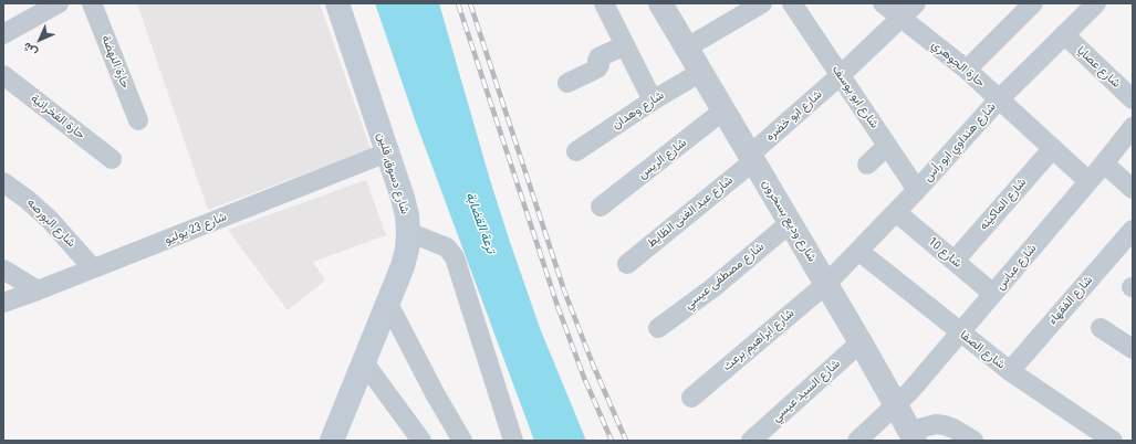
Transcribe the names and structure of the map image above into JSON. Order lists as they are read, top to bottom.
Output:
{
  "streets": {
    "main road": ["شارع دسوق, قلين"],
    "street": [
      "حارة النهضة",
      "حارة الجوهري",
      "شارع عصايا",
      "شارع ابو يوسف",
      "شارع وهدان",
      "شارع ابو خضره",
      "حارة الفخرانية",
      "شارع هنداوي ابو رأس",
      "شارع الريس",
      "شارع الماكينه",
      "شارع عبد الغنى الظايط",
      "شارع وديع بسخرون",
      "شارع البورصه",
      "شارع 23 يوليو",
      "شارع 10",
      "شارع عباس",
      "شارع مصطفى عيسي",
      "شارع الفقهاء",
      "شارع ابراهيم برعث",
      "شارع الصفا",
      "شارع السيد عيسي"
    ]
  },
  "crossings": [
    ["حارة الجوهري", "شارع ابو خضره"],
    ["حارة الجوهري", "شارع هنداوي ابو رأس"],
    ["حارة الجوهري", "شارع الماكينه"],
    ["حارة الجوهري", "شارع عباس"],
    ["شارع عصايا", "شارع هنداوي ابو رأس"],
    ["شارع ابو يوسف", "شارع ابو خضره"],
    ["شارع ابو يوسف", "شارع هنداوي ابو رأس"],
    ["شارع وهدان", "شارع وديع بسخرون"],
    ["شارع ابو خضره", "شارع عبد الغنى الظايط"],
    ["شارع ابو خضره", "شارع وديع بسخرون"],
    ["شارع هنداوي ابو رأس", "شارع وديع بسخرون"],
    ["شارع هنداوي ابو رأس", "شارع 10"],
    ["شارع هنداوي ابو رأس", "شارع ابراهيم برعث"],
    ["شارع هنداوي ابو رأس", "شارع الصفا"],
    ["شارع الريس", "شارع وديع بسخرون"],
    ["شارع دسوق, قلين", "شارع 23 يوليو"],
    ["شارع الماكينه", "شارع 10"],
    ["شارع عبد الغنى الظايط", "شارع وديع بسخرون"],
    ["شارع وديع بسخرون", "شارع عباس"],
    ["شارع وديع بسخرون", "شارع مصطفى عيسي"],
    ["شارع وديع بسخرون", "شارع ابراهيم برعث"],
    ["شارع وديع بسخرون", "شارع السيد عيسي"],
    ["شارع البورصه", "شارع 23 يوليو"],
    ["شارع 10", "شارع عباس"],
    ["شارع عباس", "شارع الصفا"],
    ["شارع الفقهاء", "شارع الصفا"]
  ],
  "water": ["ترعة القضابة"],
  "north": "bottom left"
}
